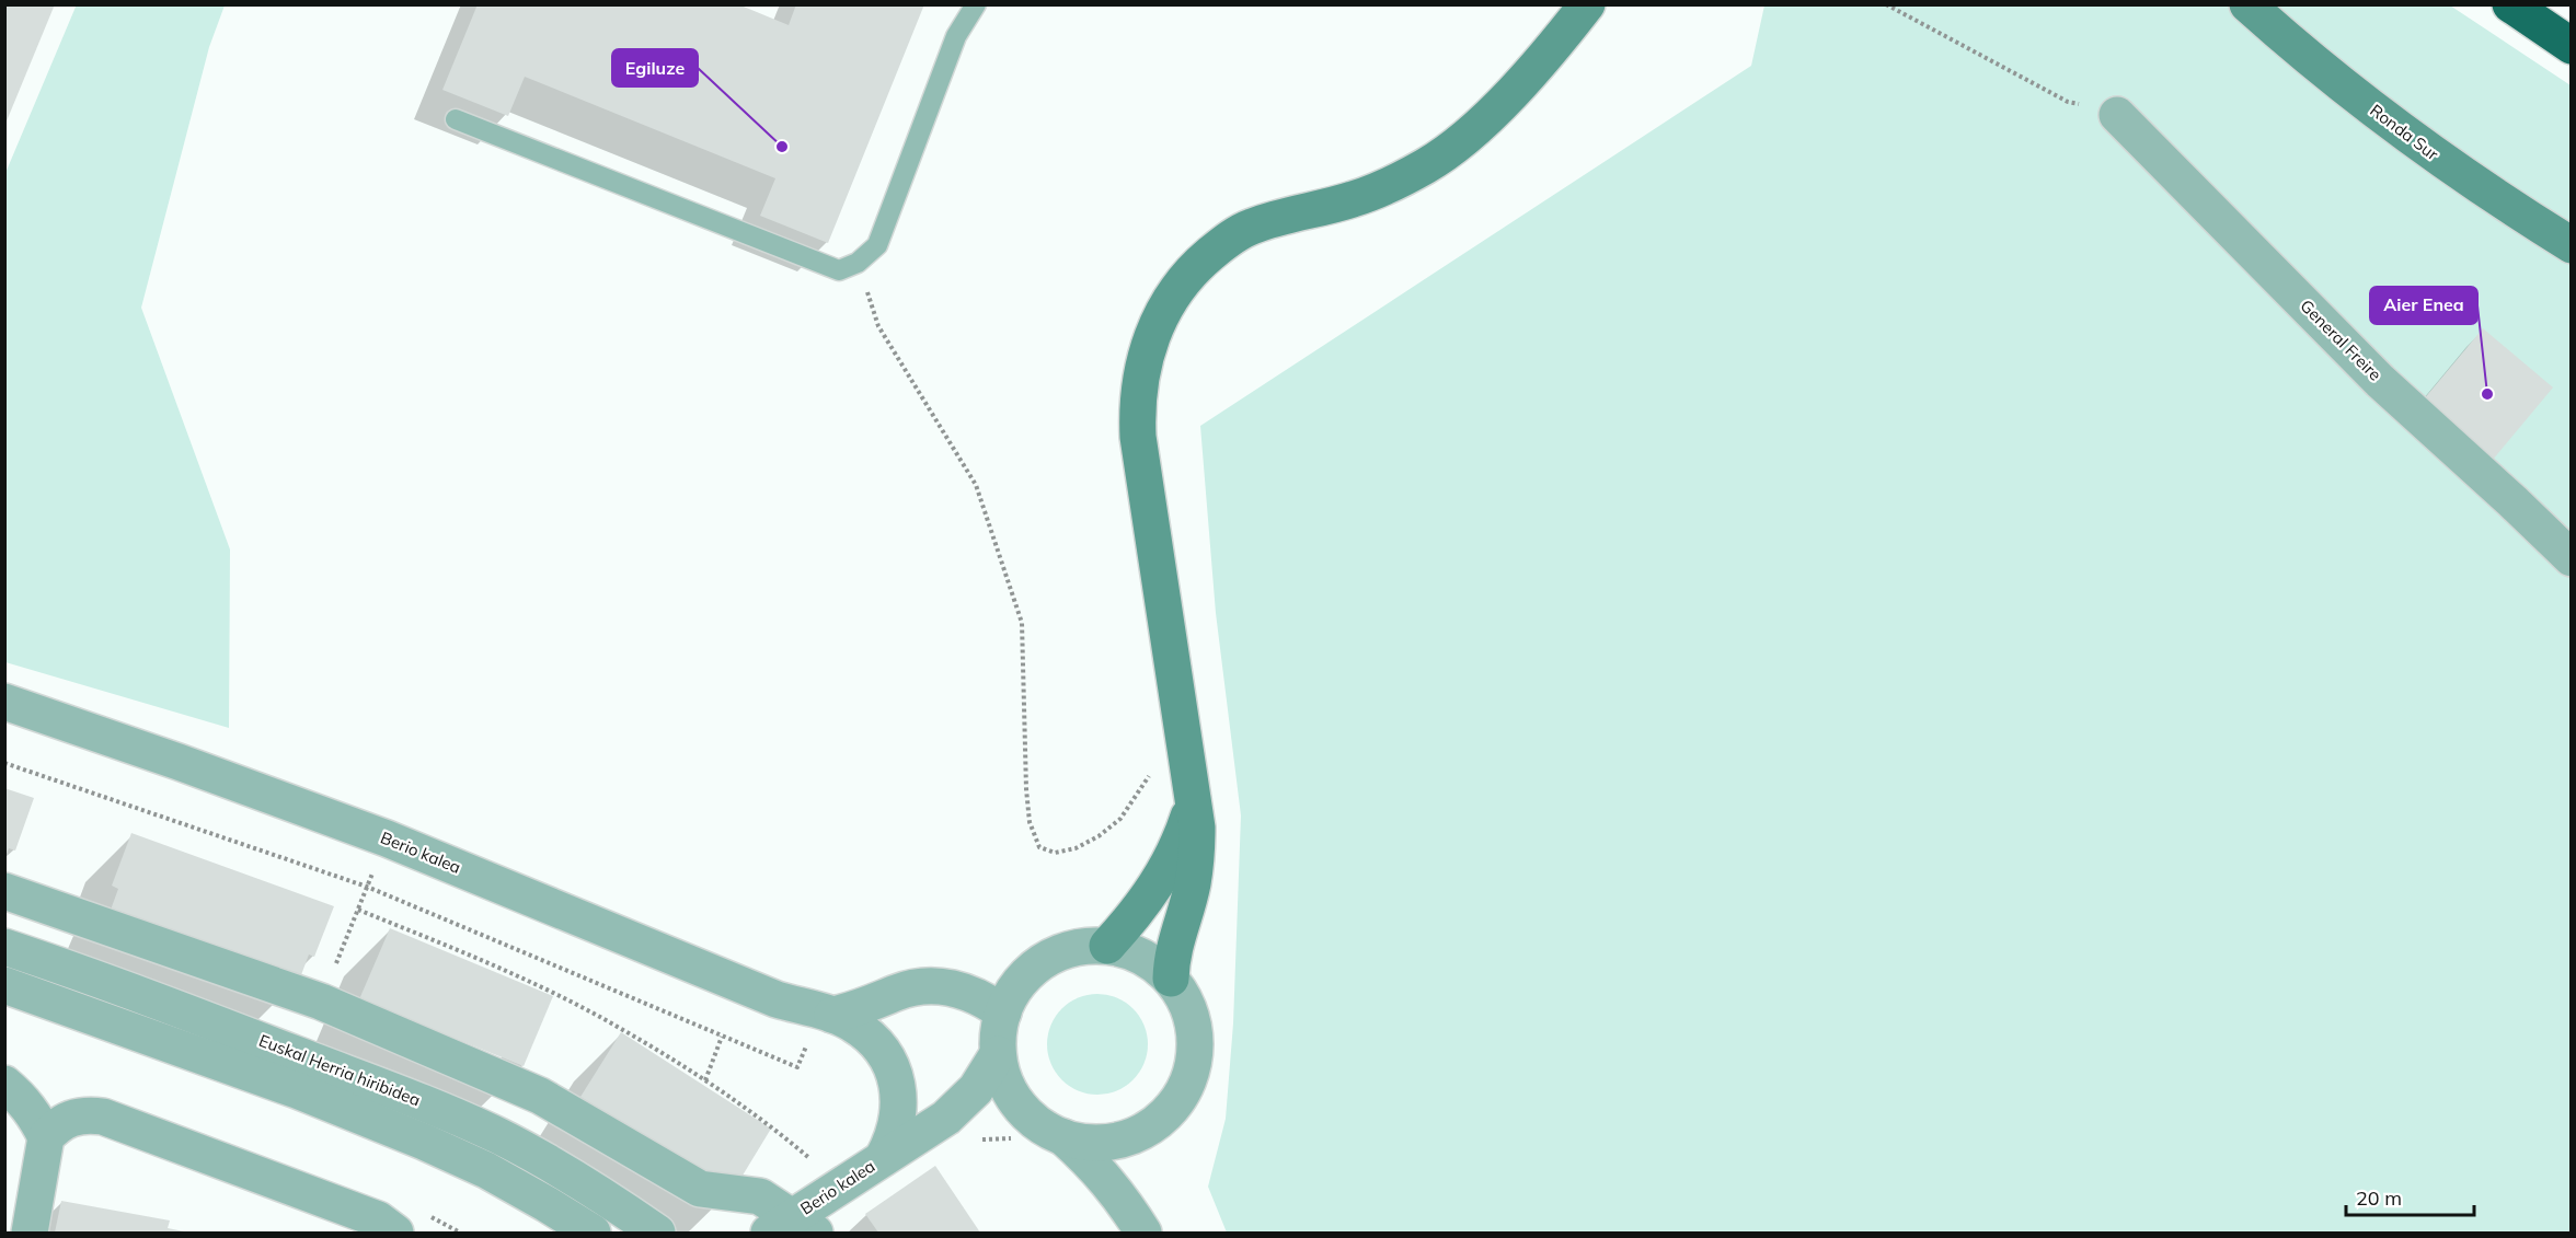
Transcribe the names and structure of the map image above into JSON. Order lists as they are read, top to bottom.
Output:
{
  "streets": {
    "main road": ["Ronda Sur"],
    "street": ["General Freire", "Berio kalea", "Euskal Herria hiribidea"]
  },
  "places": ["Egiluze", "Aier Enea"],
  "scale_bar": "20 m"
}
